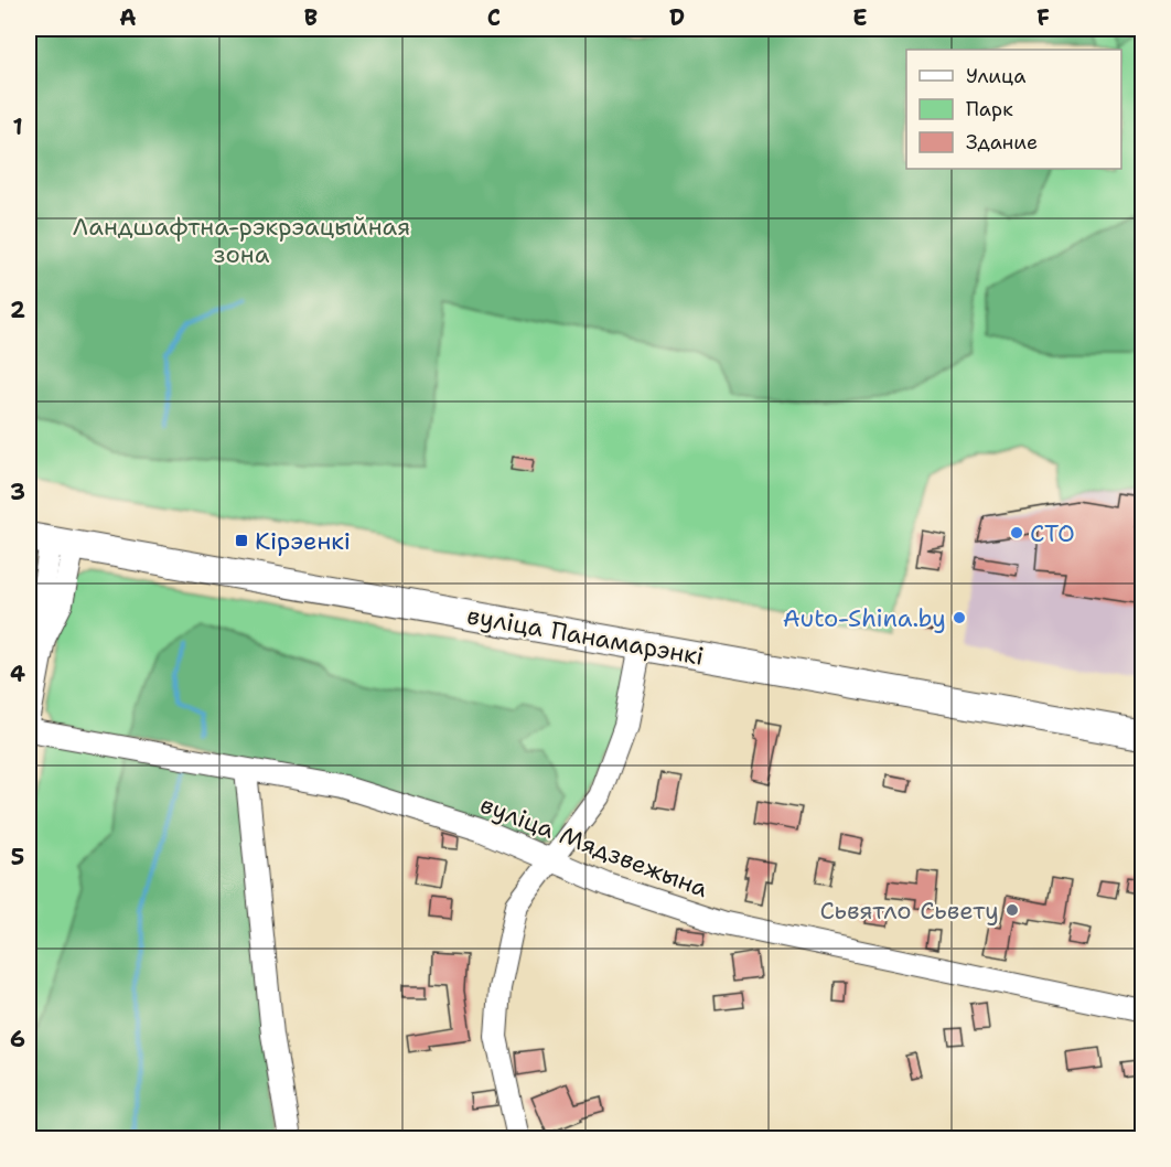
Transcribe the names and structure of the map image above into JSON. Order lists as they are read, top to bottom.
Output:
{
  "streets": {
    "main road": ["вуліца Панамарэнкі"],
    "street": ["вуліца Мядзвежына"]
  },
  "parks": ["Ландшафтна-рэкрэацыйная зона"],
  "places": {
    "other": ["СТО", "Auto-Shina.by", "Сьвятло Сьвету"],
    "transit": ["Кірэенкі"]
  },
  "legend": ["Улица", "Парк", "Здание"],
  "grid": {
    "columns": [
      "A",
      "B",
      "C",
      "D",
      "E",
      "F"
    ],
    "rows": [
      "1",
      "2",
      "3",
      "4",
      "5",
      "6"
    ]
  }
}
